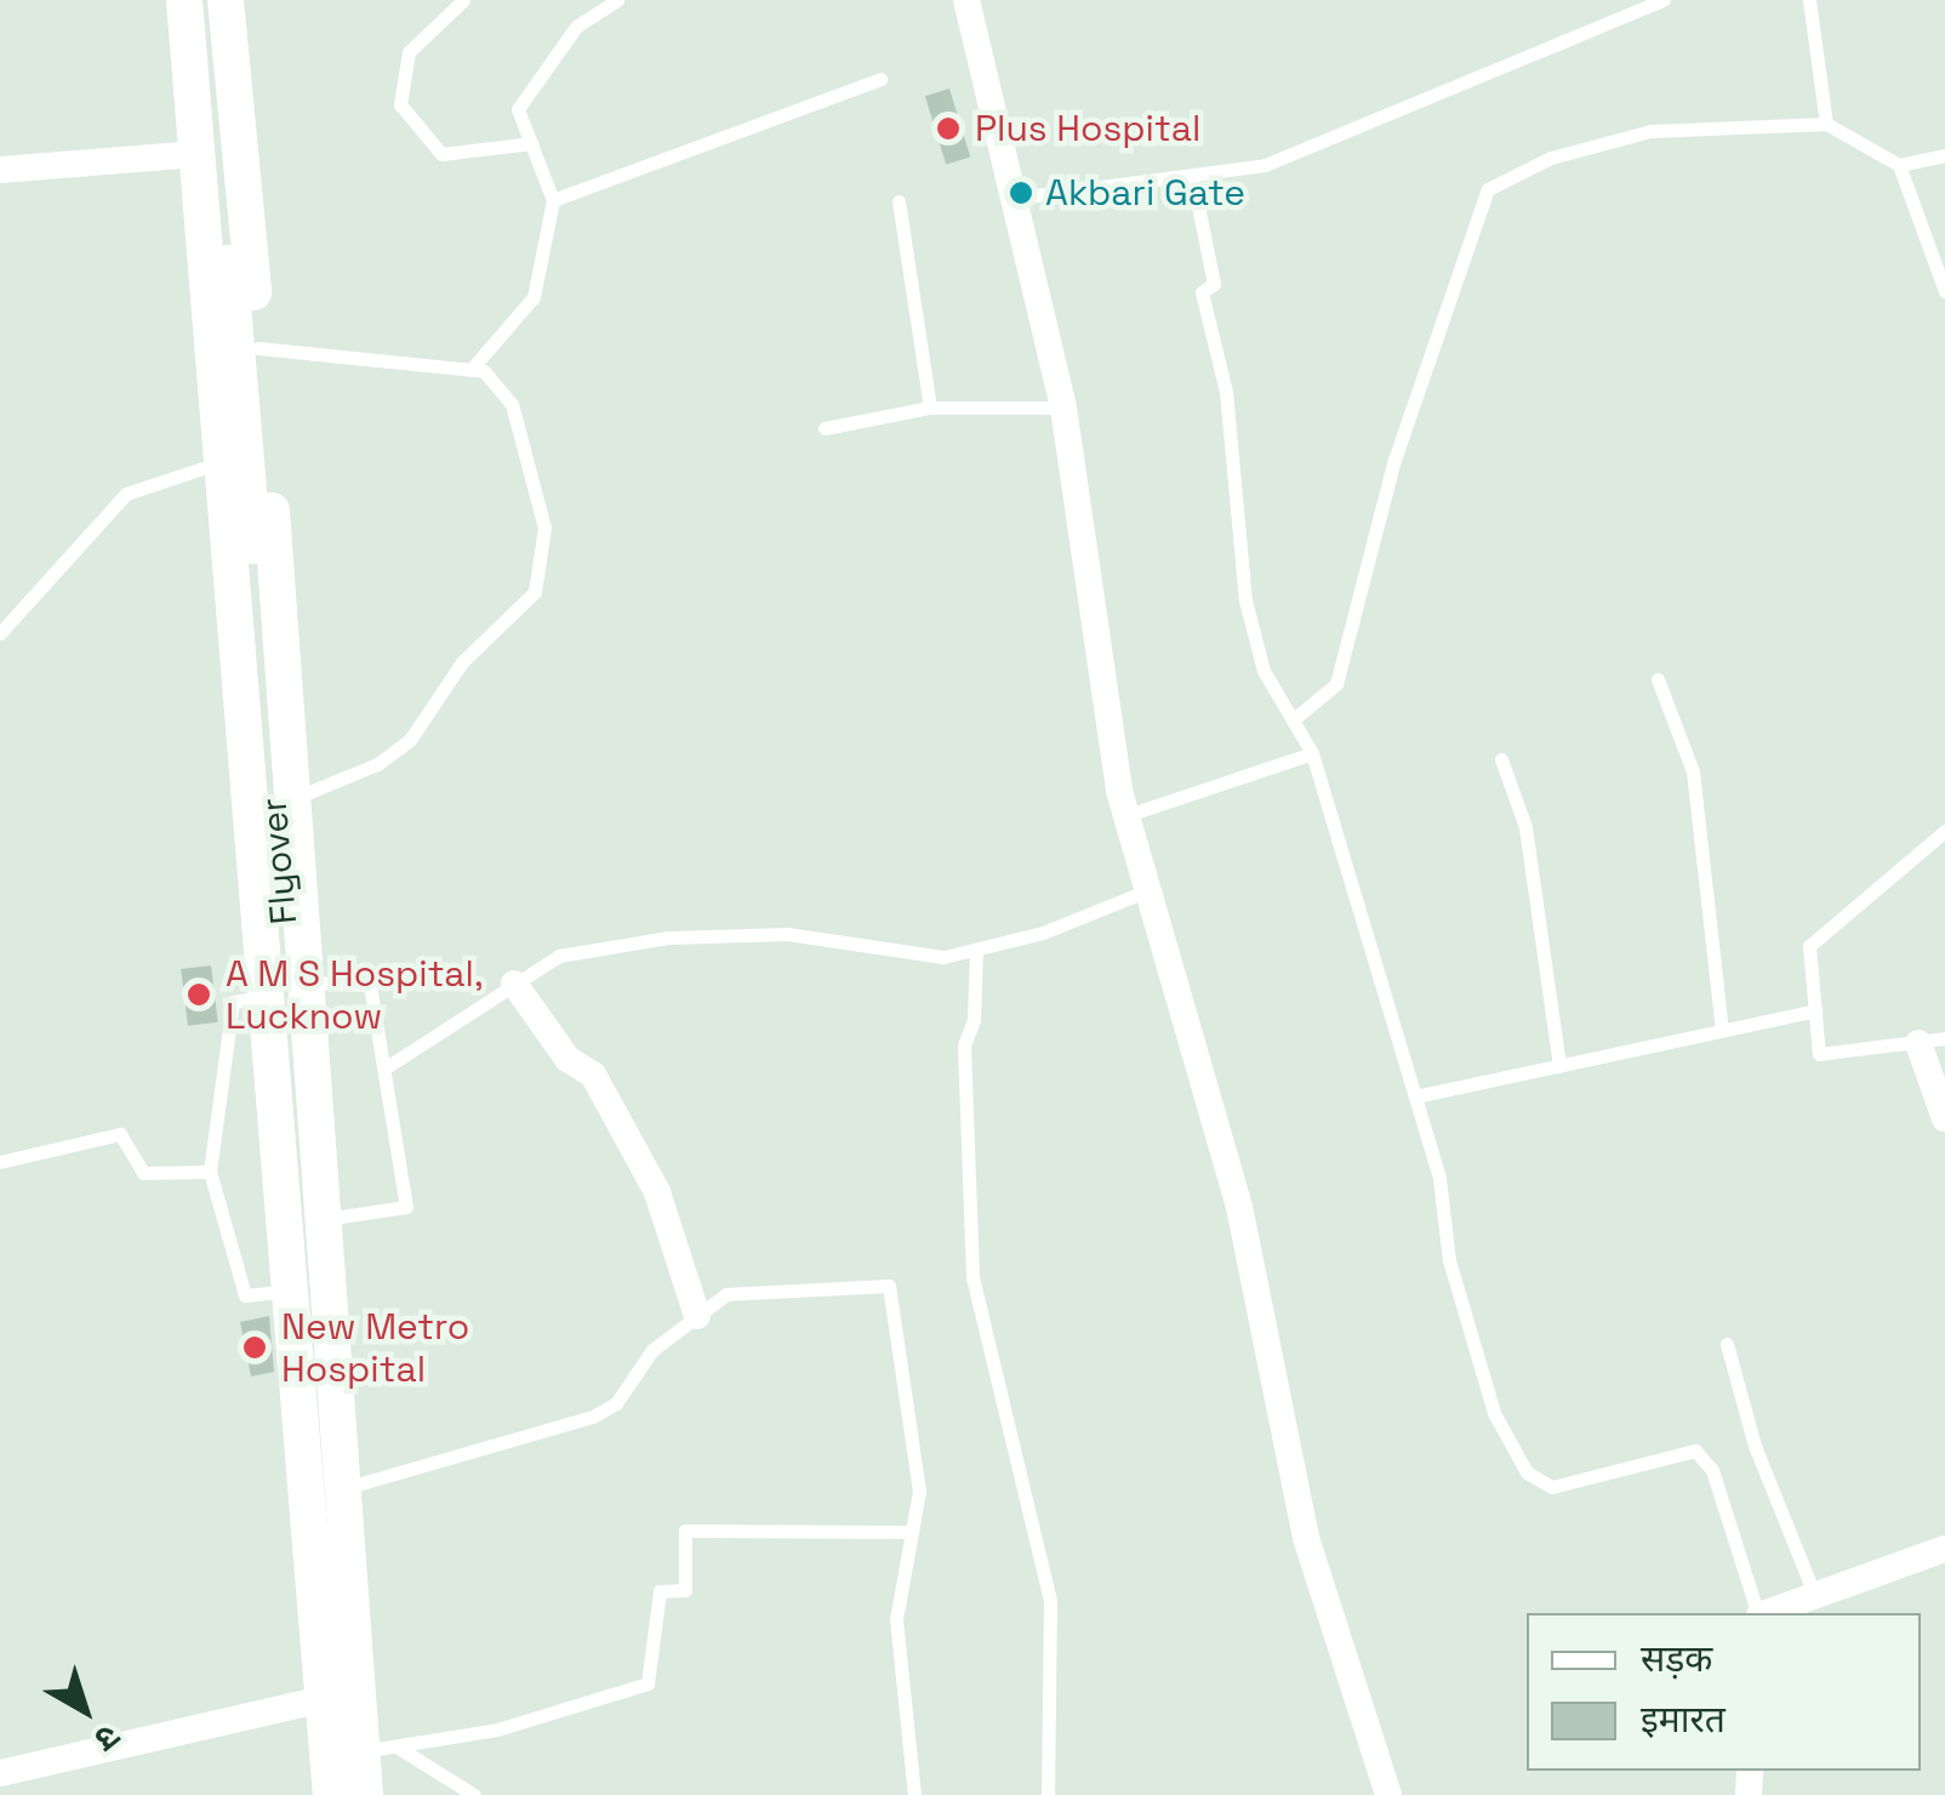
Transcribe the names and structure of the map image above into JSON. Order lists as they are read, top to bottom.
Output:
{
  "streets": {
    "main road": ["Flyover"]
  },
  "places": [
    "Plus Hospital",
    "Akbari Gate",
    "A M S Hospital, Lucknow",
    "New Metro Hospital"
  ],
  "legend": ["सड़क", "इमारत"],
  "north": "bottom right"
}
